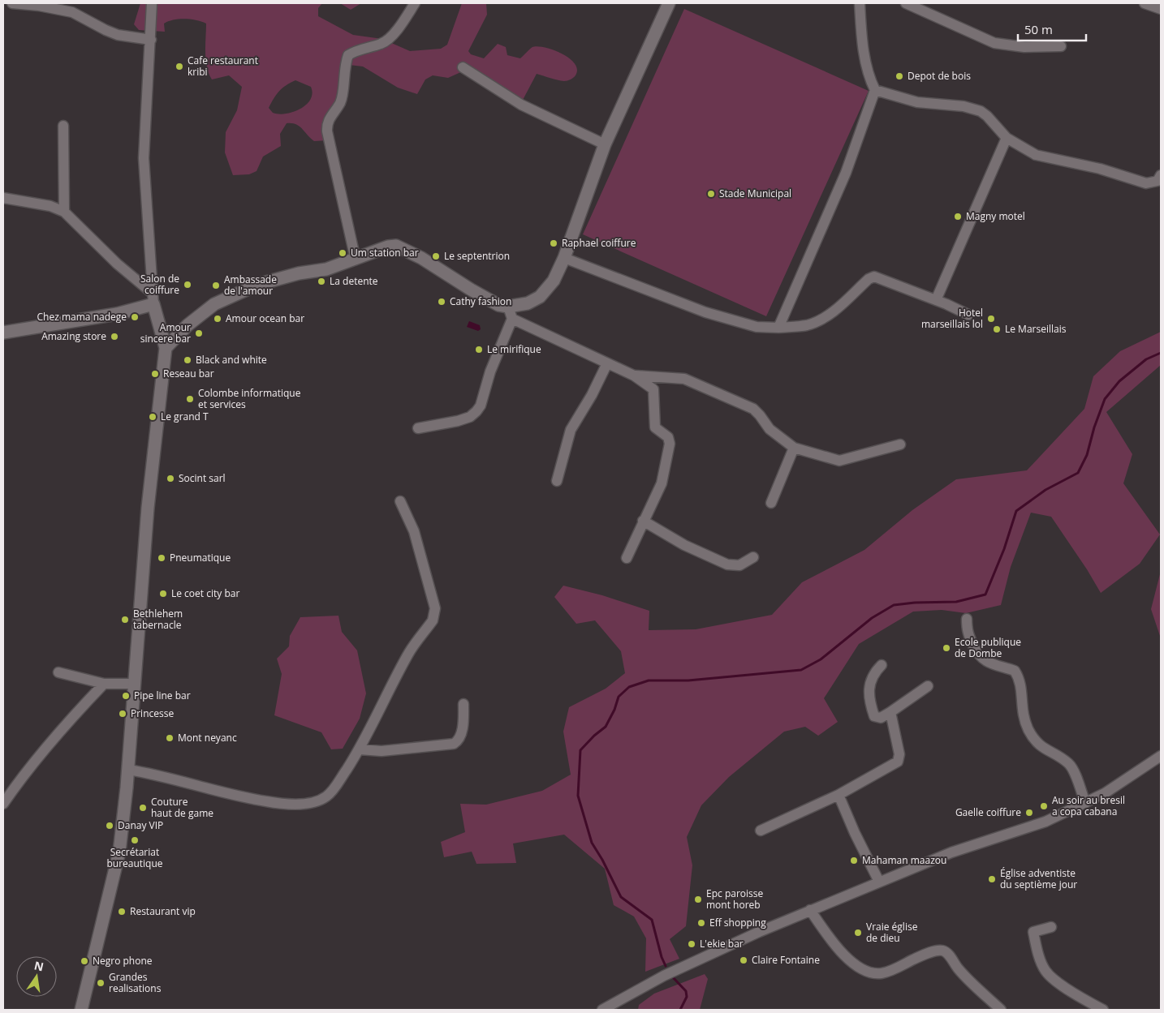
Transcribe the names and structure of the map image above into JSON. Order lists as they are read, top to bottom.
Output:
{
  "places": [
    "Cafe restaurant kribi",
    "Depot de bois",
    "Stade Municipal",
    "Magny motel",
    "Raphael coiffure",
    "Um station bar",
    "Le septentrion",
    "La detente",
    "Salon de coiffure",
    "Ambassade de l'amour",
    "Cathy fashion",
    "Chez mama nadege",
    "Amour ocean bar",
    "Hotel marseillais lol",
    "Le Marseillais",
    "Amour sincere bar",
    "Amazing store",
    "Le mirifique",
    "Black and white",
    "Reseau bar",
    "Colombe informatique et services",
    "Le grand T",
    "Socint sarl",
    "Pneumatique",
    "Le coet city bar",
    "Bethlehem tabernacle",
    "Ecole publique de Dombe",
    "Pipe line bar",
    "Princesse",
    "Mont neyanc",
    "Au soir au bresil a copa cabana",
    "Couture haut de game",
    "Gaelle coiffure",
    "Danay VIP",
    "Secrétariat bureautique",
    "Mahaman maazou",
    "Église adventiste du septième jour",
    "Epc paroisse mont horeb",
    "Restaurant vip",
    "Eff shopping",
    "Vraie église de dieu",
    "L'ekie bar",
    "Claire Fontaine",
    "Negro phone",
    "Grandes realisations"
  ],
  "scale_bar": "50 m",
  "north": "top"
}
